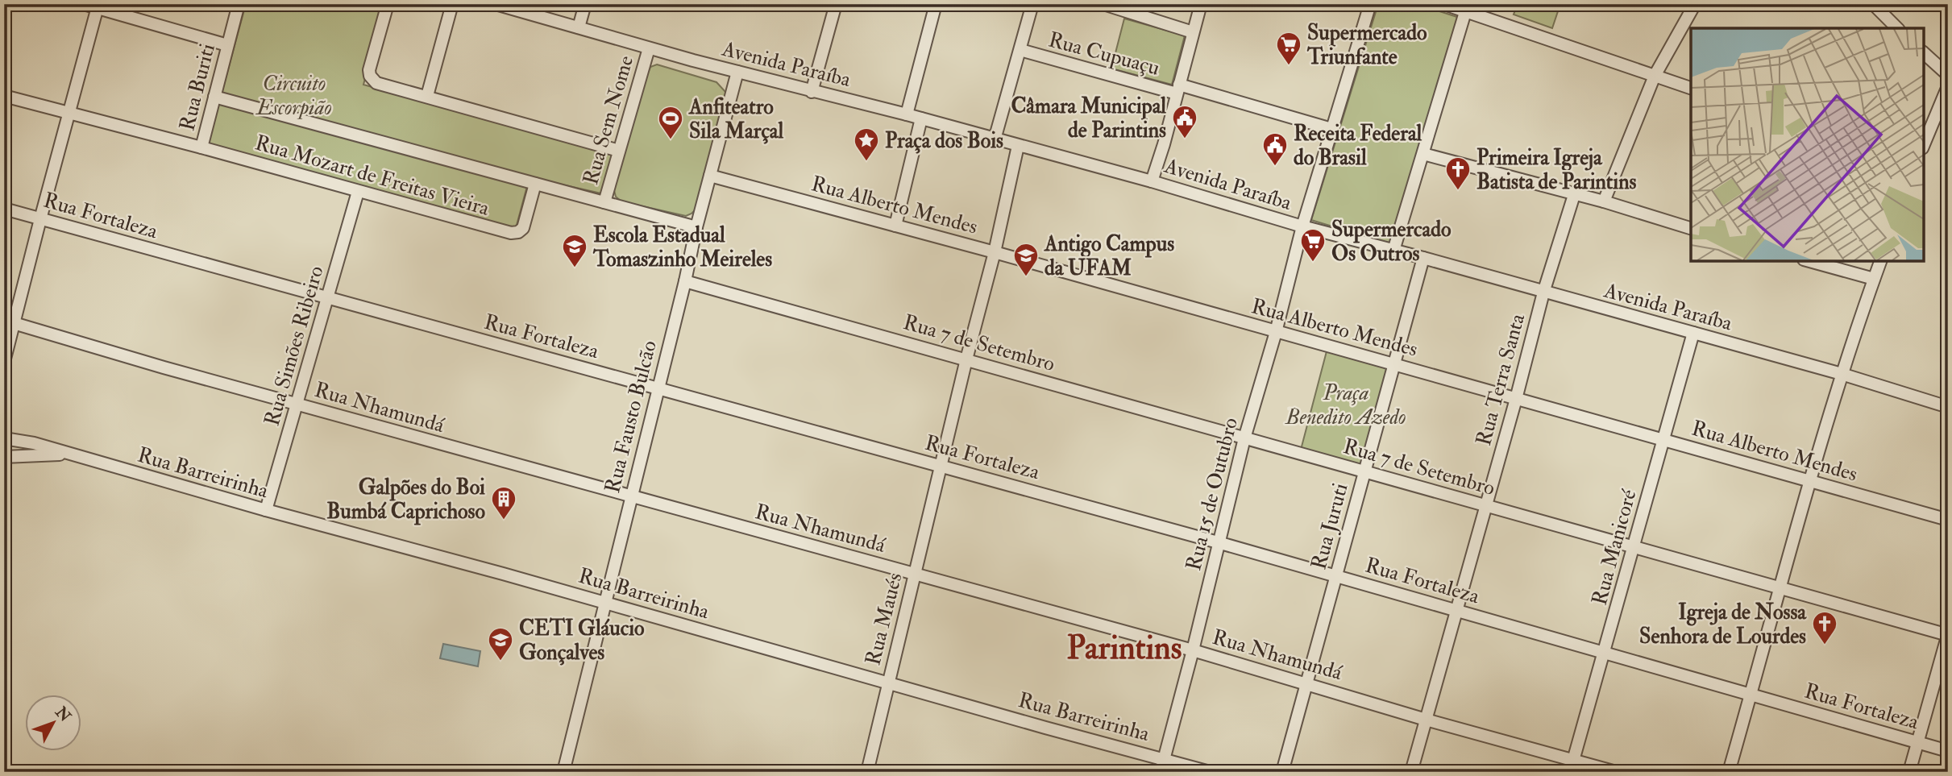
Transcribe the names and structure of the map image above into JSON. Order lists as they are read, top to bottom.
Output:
{
  "streets": {
    "street": [
      "Rua Cupuaçu",
      "Avenida Paraíba",
      "Rua Buriti",
      "Rua Sem Nome",
      "Rua Mozart de Freitas Vieira",
      "Rua Alberto Mendes",
      "Rua Fortaleza",
      "Rua 7 de Setembro",
      "Rua Simões Ribeiro",
      "Rua Terra Santa",
      "Rua Nhamundá",
      "Rua Fausto Bulcão",
      "Rua Barreirinha",
      "Rua 15 de Outubro",
      "Rua Juruti",
      "Rua Manicoré",
      "Rua Maués"
    ]
  },
  "crossings": [
    ["Rua Cupuaçu", "Rua 15 de Outubro"],
    ["Avenida Paraíba", "Rua Sem Nome"],
    ["Avenida Paraíba", "Rua Terra Santa"],
    ["Avenida Paraíba", "Rua Fausto Bulcão"],
    ["Avenida Paraíba", "Rua 15 de Outubro"],
    ["Avenida Paraíba", "Rua Juruti"],
    ["Avenida Paraíba", "Rua Manicoré"],
    ["Avenida Paraíba", "Rua Maués"],
    ["Rua Buriti", "Rua Mozart de Freitas Vieira"],
    ["Rua Mozart de Freitas Vieira", "Rua Simões Ribeiro"],
    ["Rua Alberto Mendes", "Rua Terra Santa"],
    ["Rua Alberto Mendes", "Rua Fausto Bulcão"],
    ["Rua Alberto Mendes", "Rua 15 de Outubro"],
    ["Rua Alberto Mendes", "Rua Juruti"],
    ["Rua Alberto Mendes", "Rua Manicoré"],
    ["Rua Alberto Mendes", "Rua Maués"],
    ["Rua Fortaleza", "Rua Simões Ribeiro"],
    ["Rua Fortaleza", "Rua Terra Santa"],
    ["Rua Fortaleza", "Rua Fausto Bulcão"],
    ["Rua Fortaleza", "Rua 15 de Outubro"],
    ["Rua Fortaleza", "Rua Juruti"],
    ["Rua Fortaleza", "Rua Manicoré"],
    ["Rua Fortaleza", "Rua Maués"],
    ["Rua 7 de Setembro", "Rua Terra Santa"],
    ["Rua 7 de Setembro", "Rua Fausto Bulcão"],
    ["Rua 7 de Setembro", "Rua 15 de Outubro"],
    ["Rua 7 de Setembro", "Rua Juruti"],
    ["Rua 7 de Setembro", "Rua Manicoré"],
    ["Rua 7 de Setembro", "Rua Maués"],
    ["Rua Simões Ribeiro", "Rua Nhamundá"],
    ["Rua Simões Ribeiro", "Rua Barreirinha"],
    ["Rua Terra Santa", "Rua Nhamundá"],
    ["Rua Nhamundá", "Rua Fausto Bulcão"],
    ["Rua Nhamundá", "Rua 15 de Outubro"],
    ["Rua Nhamundá", "Rua Juruti"],
    ["Rua Nhamundá", "Rua Manicoré"],
    ["Rua Nhamundá", "Rua Maués"],
    ["Rua Fausto Bulcão", "Rua Barreirinha"],
    ["Rua Barreirinha", "Rua 15 de Outubro"],
    ["Rua Barreirinha", "Rua Maués"]
  ],
  "districts": ["Parintins"],
  "parks": ["Circuito Escorpião", "Praça Benedito Azedo"],
  "places": {
    "supermarket": ["Supermercado Triunfante", "Supermercado Os Outros"],
    "public building": ["Câmara Municipal de Parintins", "Receita Federal do Brasil"],
    "sports": ["Anfiteatro Sila Marçal"],
    "place": ["Praça dos Bois"],
    "church": ["Primeira Igreja Batista de Parintins", "Igreja de Nossa Senhora de Lourdes"],
    "school or university": ["Escola Estadual Tomaszinho Meireles", "Antigo Campus da UFAM", "CETI Gláucio Gonçalves"],
    "building": ["Galpões do Boi Bumbá Caprichoso"]
  },
  "north": "top right"
}
